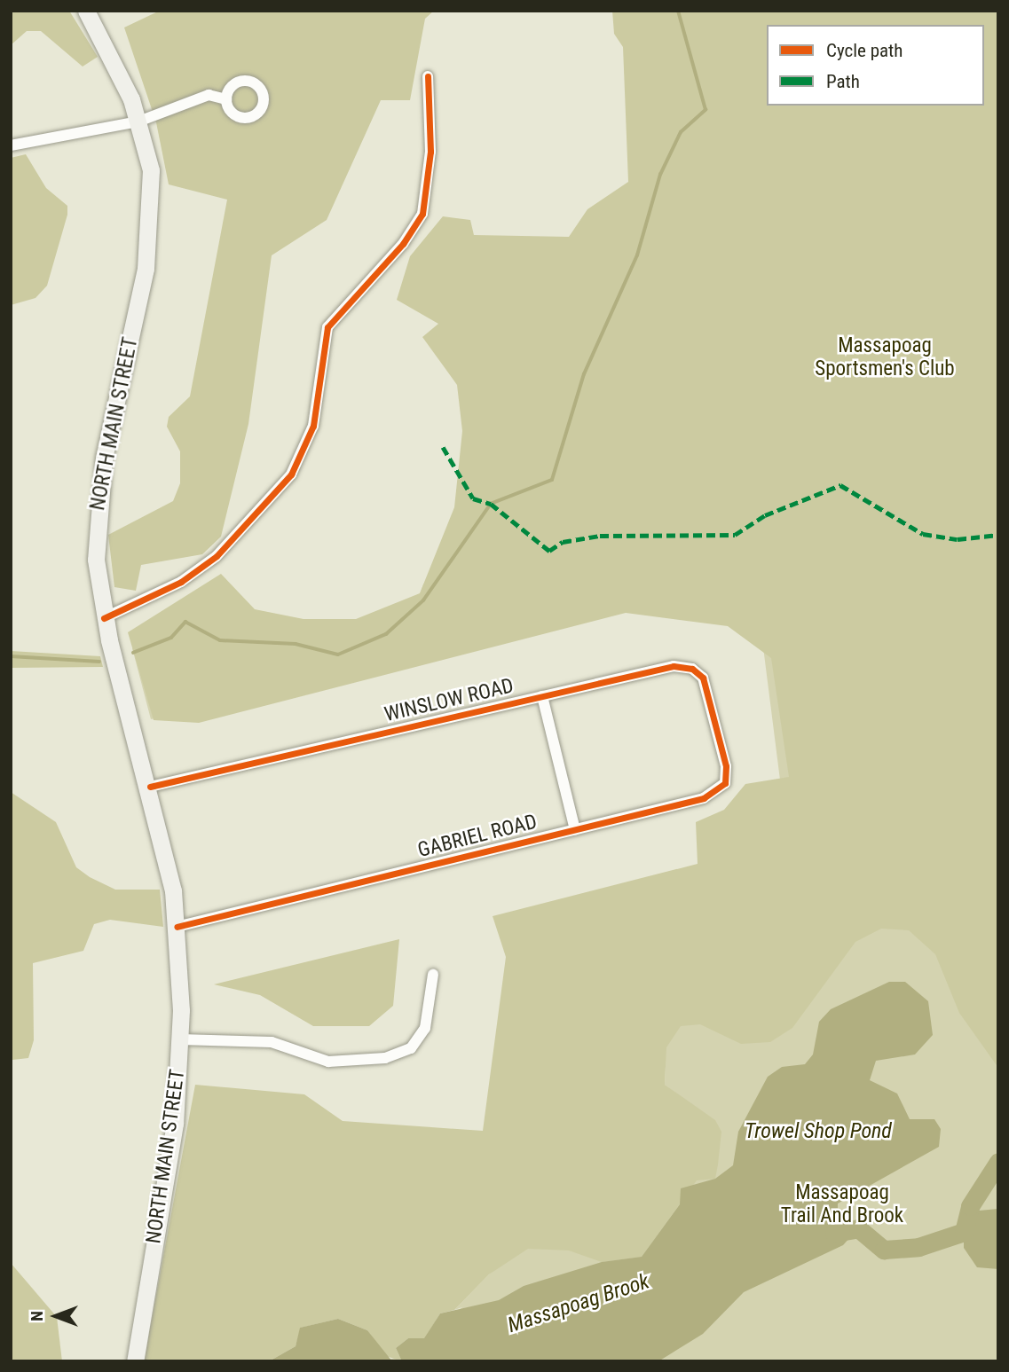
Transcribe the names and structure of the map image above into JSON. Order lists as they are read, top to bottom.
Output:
{
  "streets": {
    "main road": ["NORTH MAIN STREET"],
    "street": ["WINSLOW ROAD", "GABRIEL ROAD"]
  },
  "crossings": [
    ["NORTH MAIN STREET", "WINSLOW ROAD"],
    ["NORTH MAIN STREET", "GABRIEL ROAD"],
    ["WINSLOW ROAD", "GABRIEL ROAD"]
  ],
  "water": ["Trowel Shop Pond", "Massapoag Brook"],
  "parks": ["Massapoag Sportsmen's Club", "Massapoag Trail And Brook"],
  "legend": ["Cycle path", "Path"],
  "north": "left"
}
